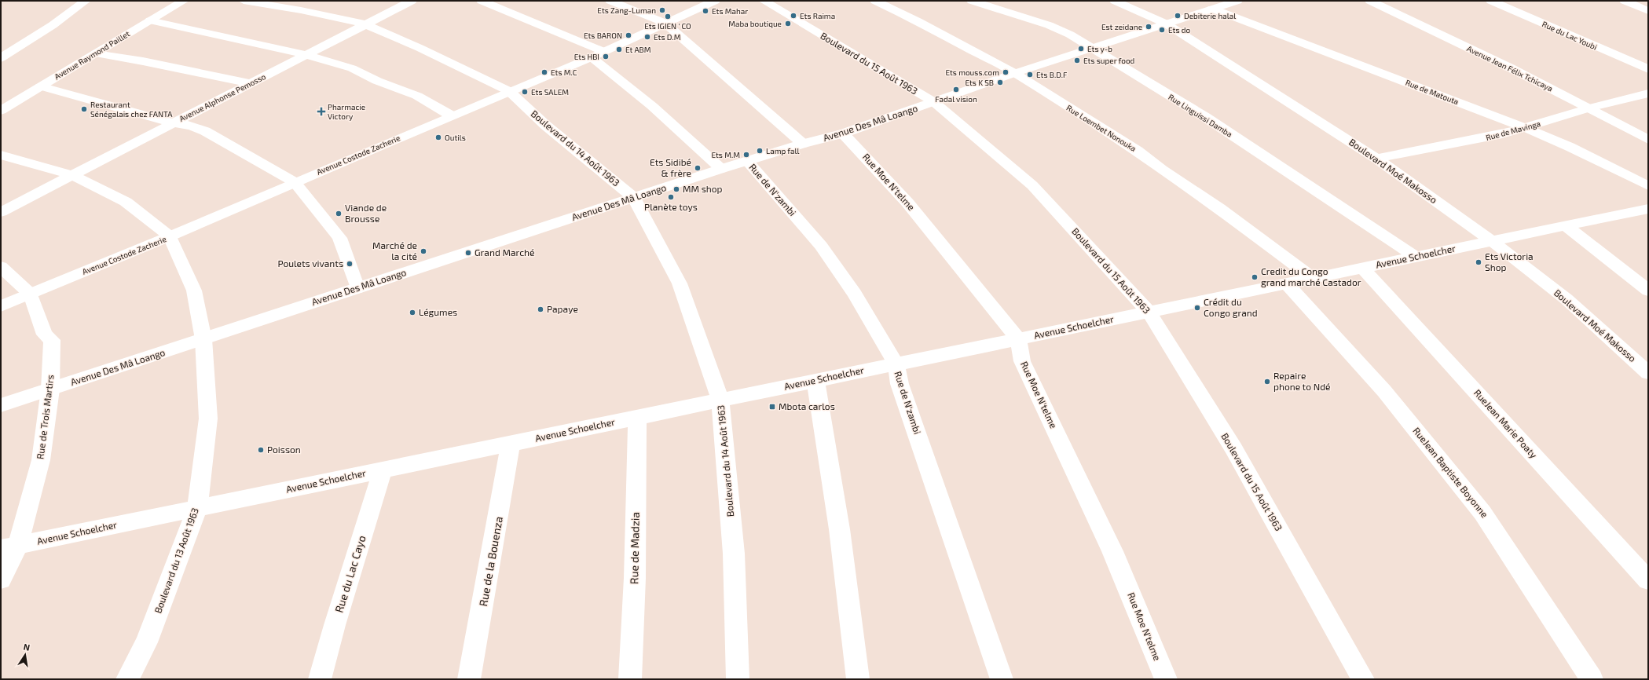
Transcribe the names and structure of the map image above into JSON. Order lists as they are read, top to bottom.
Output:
{
  "streets": {
    "street": [
      "Rue du Lac Youbi",
      "Avenue Raymond Paillet",
      "Boulevard du 15 Août 1963",
      "Avenue Jean Félix Tchicaya",
      "Rue de Matouta",
      "Avenue Alphonse Pemosso",
      "Rue Linguissi Damba",
      "Avenue Des Mâ Loango",
      "Rue Loembet Nonouka",
      "Rue de Mavinga",
      "Boulevard du 14 Août 1963",
      "Avenue Costode Zacherie",
      "Boulevard Moé Makosso",
      "Rue Moe N'telme",
      "Rue de N'zambi",
      "Avenue Schoelcher",
      "Rue de Trois Martirs",
      "RueJean Marie Poaty",
      "RueJean Baptiste Boyonne",
      "Rue de Madzia",
      "Boulevard du 13 Août 1963",
      "Rue de la Bouenza",
      "Rue du Lac Cayo"
    ]
  },
  "crossings": [
    ["Boulevard du 15 Août 1963", "Avenue Des Mâ Loango"],
    ["Boulevard du 15 Août 1963", "Avenue Schoelcher"],
    ["Avenue Jean Félix Tchicaya", "Rue de Mavinga"],
    ["Rue de Matouta", "Avenue Des Mâ Loango"],
    ["Rue de Matouta", "Rue de Mavinga"],
    ["Avenue Alphonse Pemosso", "Boulevard du 14 Août 1963"],
    ["Avenue Alphonse Pemosso", "Boulevard du 13 Août 1963"],
    ["Rue Linguissi Damba", "Avenue Des Mâ Loango"],
    ["Rue Linguissi Damba", "Avenue Schoelcher"],
    ["Avenue Des Mâ Loango", "Rue Loembet Nonouka"],
    ["Avenue Des Mâ Loango", "Boulevard du 14 Août 1963"],
    ["Avenue Des Mâ Loango", "Boulevard Moé Makosso"],
    ["Avenue Des Mâ Loango", "Rue Moe N'telme"],
    ["Avenue Des Mâ Loango", "Rue de N'zambi"],
    ["Avenue Des Mâ Loango", "Rue de Trois Martirs"],
    ["Avenue Des Mâ Loango", "Boulevard du 13 Août 1963"],
    ["Rue Loembet Nonouka", "Avenue Schoelcher"],
    ["Rue de Mavinga", "Boulevard Moé Makosso"],
    ["Boulevard du 14 Août 1963", "Avenue Costode Zacherie"],
    ["Boulevard du 14 Août 1963", "Avenue Schoelcher"],
    ["Avenue Costode Zacherie", "Rue de Trois Martirs"],
    ["Avenue Costode Zacherie", "Boulevard du 13 Août 1963"],
    ["Boulevard Moé Makosso", "Avenue Schoelcher"],
    ["Rue Moe N'telme", "Avenue Schoelcher"],
    ["Rue de N'zambi", "Avenue Schoelcher"],
    ["Avenue Schoelcher", "Rue de Trois Martirs"],
    ["Avenue Schoelcher", "RueJean Marie Poaty"],
    ["Avenue Schoelcher", "RueJean Baptiste Boyonne"],
    ["Avenue Schoelcher", "Rue de Madzia"],
    ["Avenue Schoelcher", "Boulevard du 13 Août 1963"],
    ["Avenue Schoelcher", "Rue de la Bouenza"],
    ["Avenue Schoelcher", "Rue du Lac Cayo"]
  ],
  "places": {
    "other": [
      "Ets Zang-Luman",
      "Ets Mahar",
      "Ets Raima",
      "Debiterie halal",
      "Ets IGIEN ' CO",
      "Maba boutique",
      "Est zeidane",
      "Ets do",
      "Ets BARON",
      "Ets D.M",
      "Ets y-b",
      "Et ABM",
      "Ets HBI",
      "Ets super food",
      "Ets M.C",
      "Ets mouss.com",
      "Ets B.D.F",
      "Ets K SB",
      "Fadal vision",
      "Ets SALEM",
      "Restaurant Sénégalais chez FANTA",
      "Outils",
      "Lamp fall",
      "Ets M.M",
      "Ets Sidibé & frère",
      "MM shop",
      "Planète toys",
      "Viande de Brousse",
      "Marché de la cité",
      "Grand Marché",
      "Ets Victoria Shop",
      "Poulets vivants",
      "Credit du Congo grand marché Castador",
      "Crédit du Congo grand",
      "Papaye",
      "Légumes",
      "Repaire phone to Ndé",
      "Poisson"
    ],
    "health": ["Pharmacie Victory"],
    "transit": ["Mbota carlos"]
  },
  "north": "top"
}
